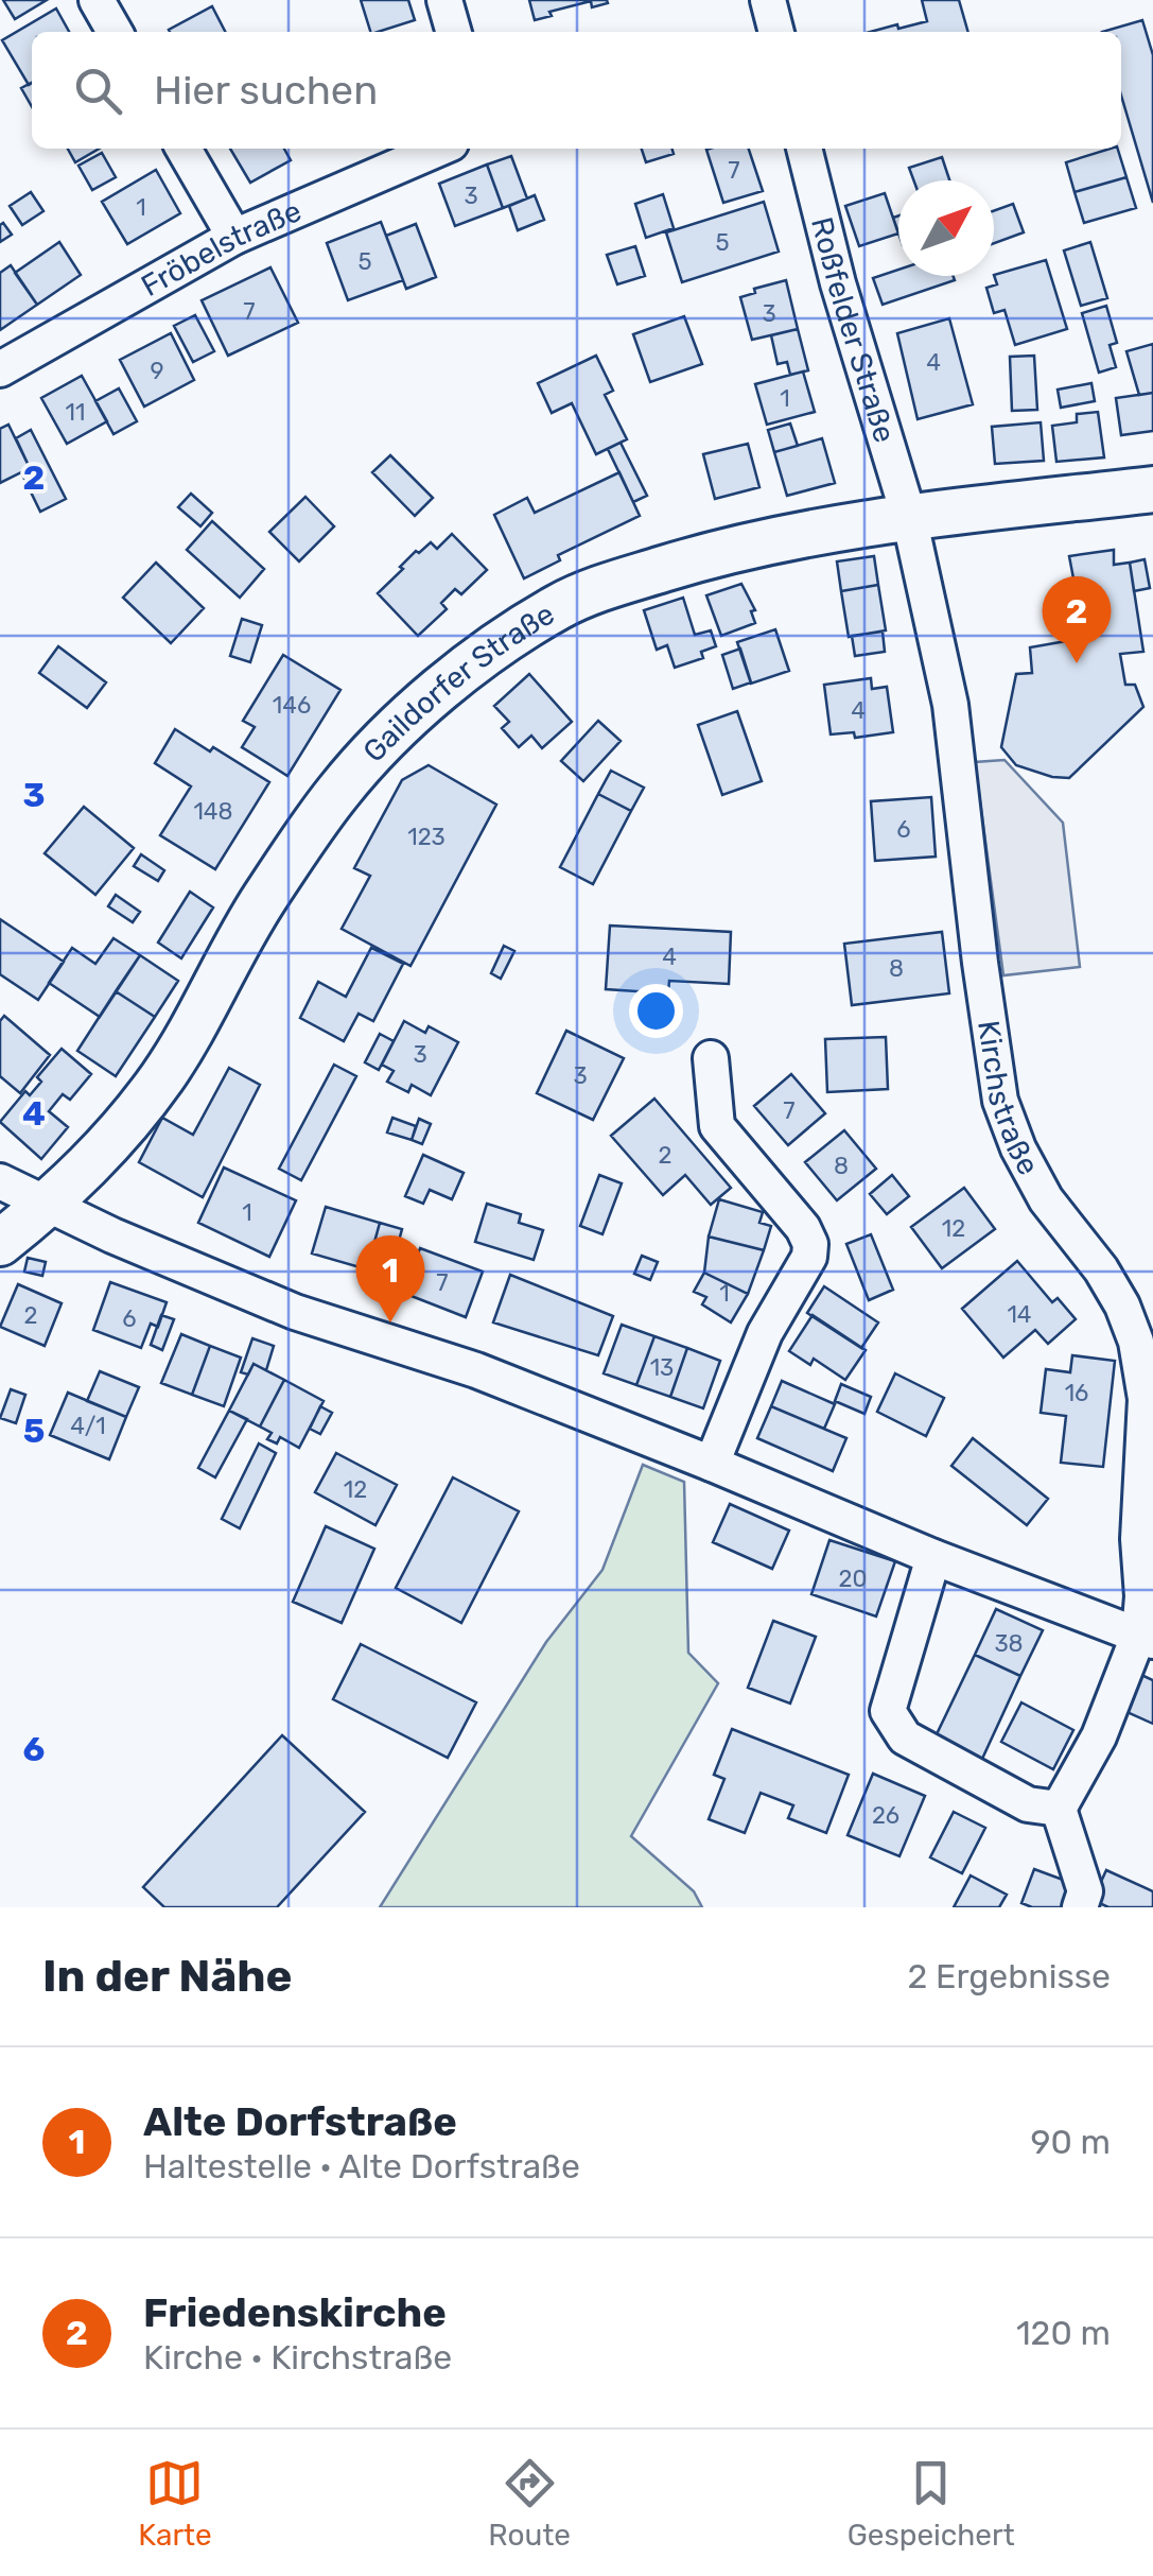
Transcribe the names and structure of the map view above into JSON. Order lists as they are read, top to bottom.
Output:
{
  "streets": {
    "main road": ["Gaildorfer Straße"],
    "street": ["Fröbelstraße", "Roßfelder Straße", "Kirchstraße"]
  },
  "crossings": [
    ["Roßfelder Straße", "Gaildorfer Straße"],
    ["Roßfelder Straße", "Kirchstraße"],
    ["Gaildorfer Straße", "Kirchstraße"]
  ],
  "house_numbers": [
    "7",
    "3",
    "1",
    "5",
    "5",
    "7",
    "3",
    "4",
    "9",
    "1",
    "11",
    "146",
    "4",
    "148",
    "6",
    "123",
    "4",
    "8",
    "3",
    "3",
    "7",
    "2",
    "8",
    "1",
    "12",
    "7",
    "1",
    "14",
    "2",
    "6",
    "13",
    "16",
    "4/1",
    "12",
    "20",
    "38",
    "26"
  ],
  "north": "top right",
  "page": {
    "search": "Hier suchen",
    "pins": ["2", "1"],
    "heading": ["In der Nähe", "2 Ergebnisse"],
    "list": [
      {
        "mark": "1",
        "name": "Alte Dorfstraße",
        "note": "Haltestelle · Alte Dorfstraße",
        "value": "90 m"
      },
      {
        "mark": "2",
        "name": "Friedenskirche",
        "note": "Kirche · Kirchstraße",
        "value": "120 m"
      }
    ],
    "nav": ["Karte", "Route", "Gespeichert"]
  },
  "grid": {
    "rows": [
      "2",
      "3",
      "4",
      "5",
      "6"
    ]
  }
}
